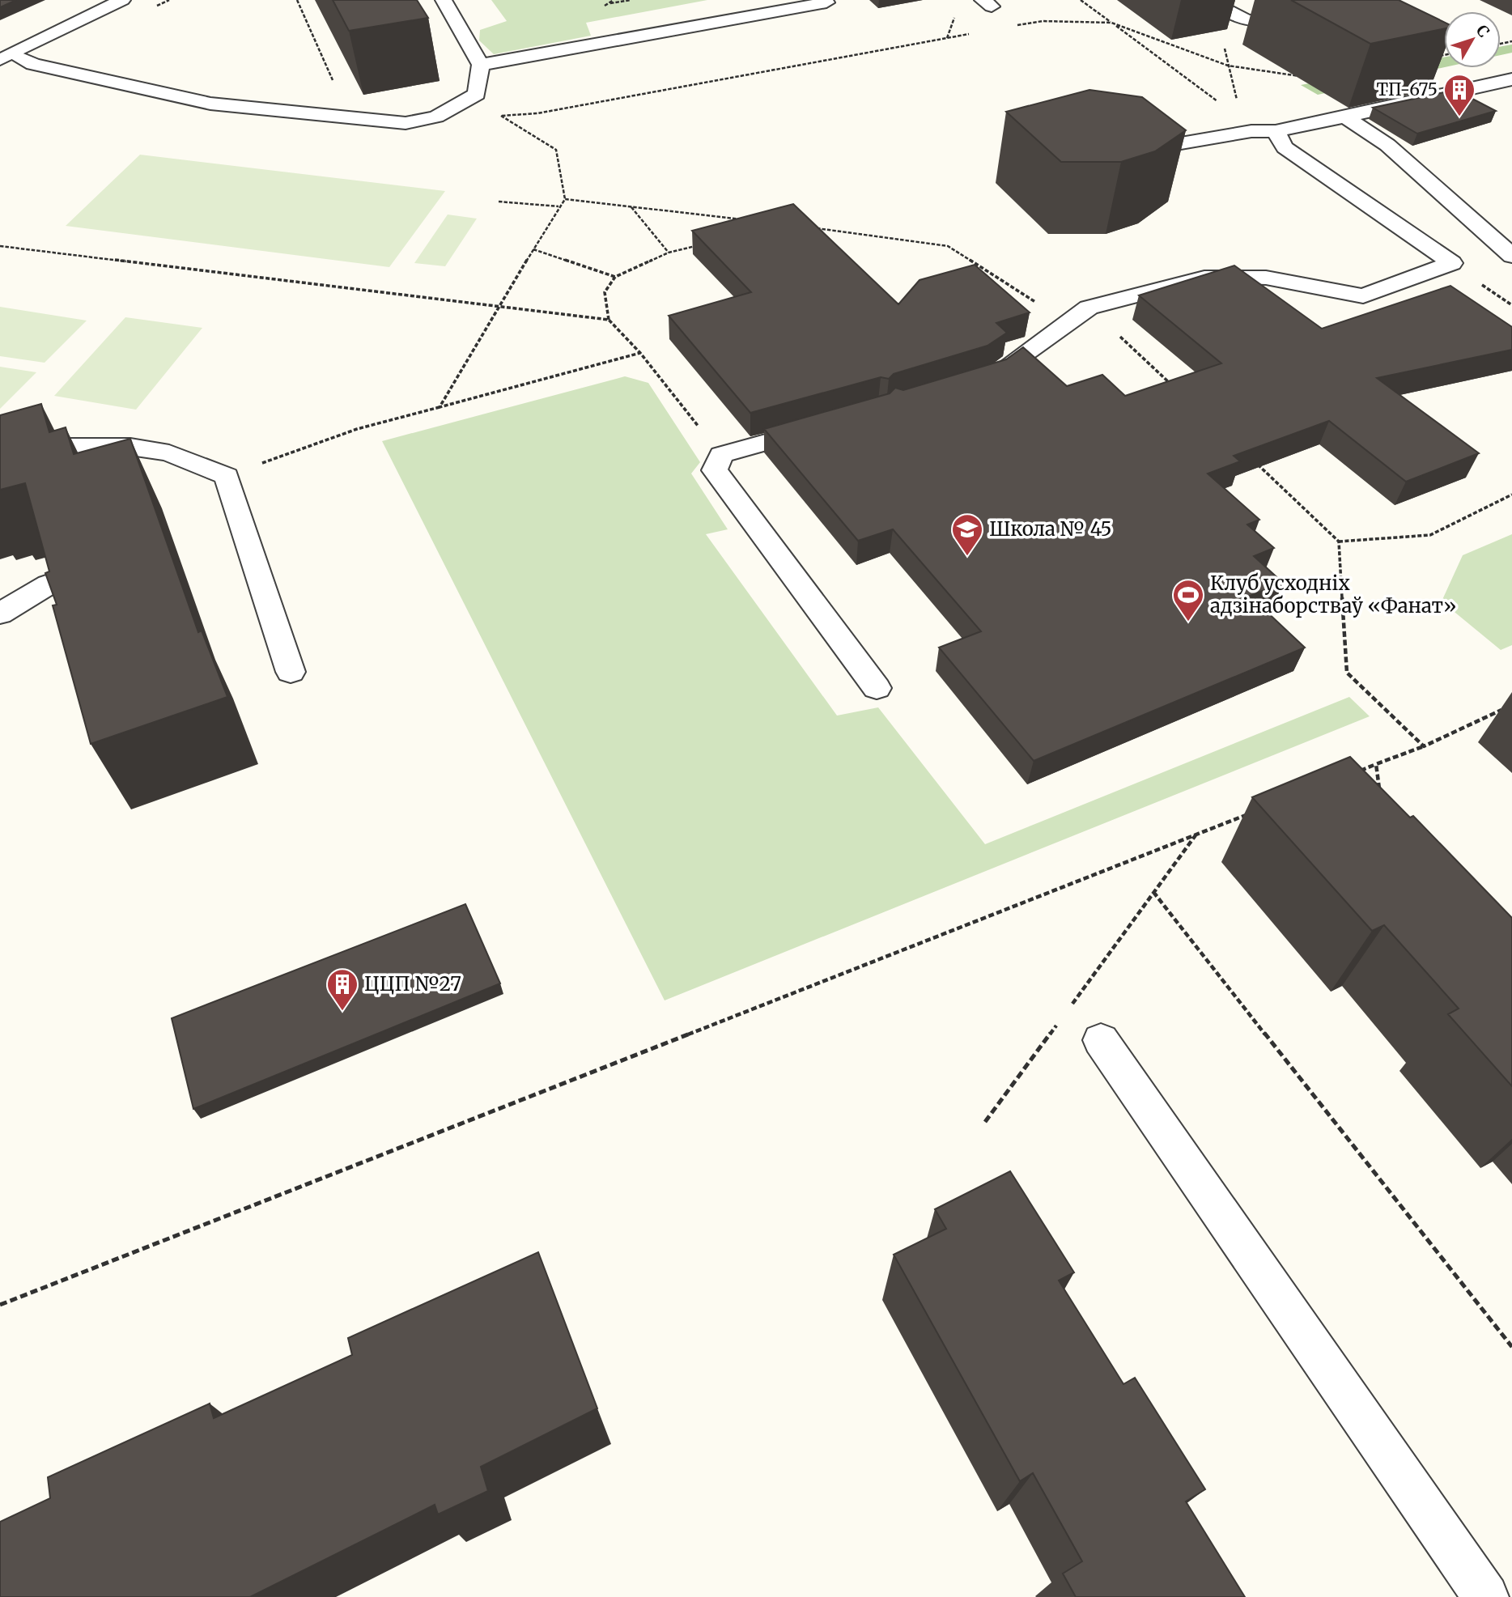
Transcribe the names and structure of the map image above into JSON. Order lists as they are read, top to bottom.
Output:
{
  "places": {
    "building": ["ТП-675", "ЦЦП №27"],
    "school or university": ["Школа № 45"],
    "sports": ["Клуб усходніх адзінаборстваў «Фанат»"]
  },
  "north": "top right"
}
